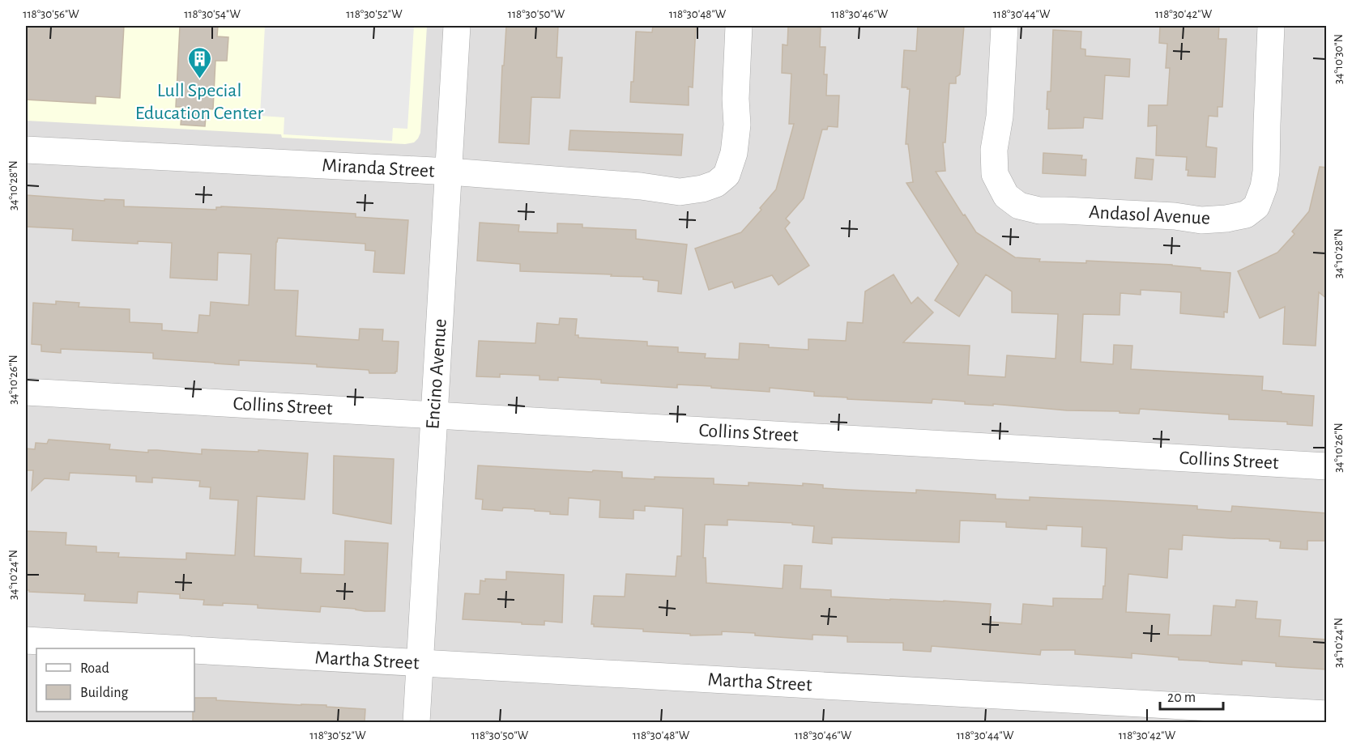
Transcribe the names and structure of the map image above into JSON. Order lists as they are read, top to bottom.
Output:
{
  "streets": {
    "street": [
      "Miranda Street",
      "Andasol Avenue",
      "Encino Avenue",
      "Collins Street",
      "Martha Street"
    ]
  },
  "crossings": [
    ["Miranda Street", "Encino Avenue"],
    ["Encino Avenue", "Collins Street"],
    ["Encino Avenue", "Martha Street"]
  ],
  "places": {
    "building": ["Lull Special Education Center"]
  },
  "legend": ["Road", "Building"],
  "scale_bar": "20 m",
  "coordinates": [
    "118°30'56\"W",
    "118°30'54\"W",
    "118°30'52\"W",
    "118°30'50\"W",
    "118°30'48\"W",
    "118°30'46\"W",
    "118°30'44\"W",
    "118°30'42\"W",
    "34°10'30\"N",
    "34°10'28\"N",
    "34°10'26\"N",
    "34°10'24\"N"
  ]
}
